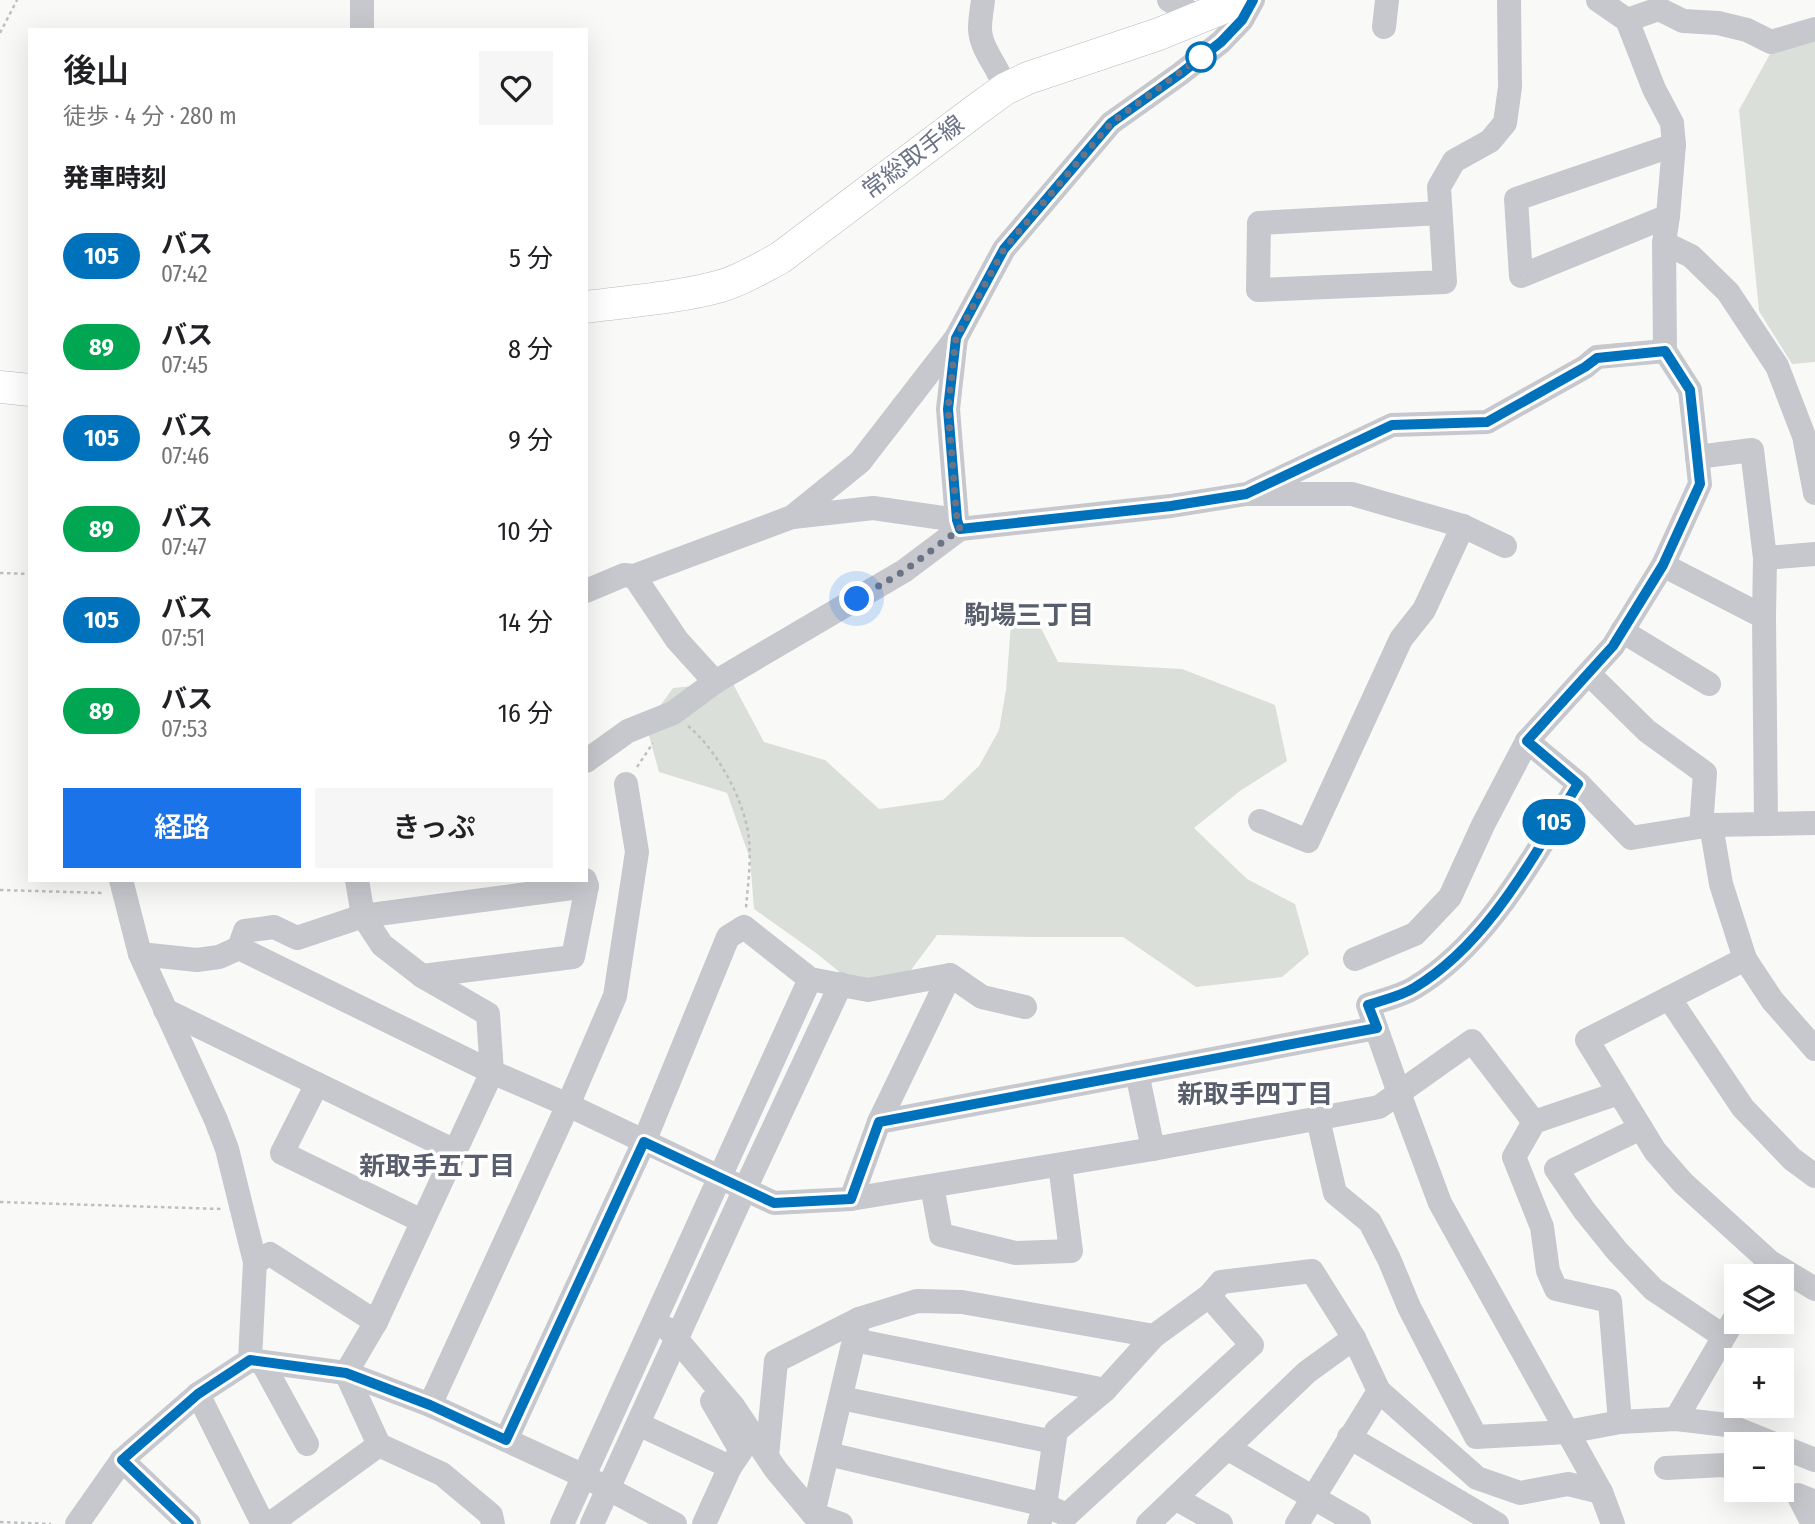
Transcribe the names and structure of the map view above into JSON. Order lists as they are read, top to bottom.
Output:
{
  "streets": {
    "main road": ["常総取手線"]
  },
  "districts": ["駒場三丁目", "新取手四丁目", "新取手五丁目"],
  "lines": ["bus line 105"],
  "page": {
    "on_map": "105",
    "heading": [
      ["後山", "徒歩 · 4 分 · 280 m"],
      "発車時刻"
    ],
    "list": [
      {
        "mark": "105",
        "name": "バス",
        "note": "07:42",
        "value": "5 分"
      },
      {
        "mark": "89",
        "name": "バス",
        "note": "07:45",
        "value": "8 分"
      },
      {
        "mark": "105",
        "name": "バス",
        "note": "07:46",
        "value": "9 分"
      },
      {
        "mark": "89",
        "name": "バス",
        "note": "07:47",
        "value": "10 分"
      },
      {
        "mark": "105",
        "name": "バス",
        "note": "07:51",
        "value": "14 分"
      },
      {
        "mark": "89",
        "name": "バス",
        "note": "07:53",
        "value": "16 分"
      }
    ],
    "buttons": ["経路", "きっぷ"],
    "map_buttons": ["+", "−"]
  }
}
